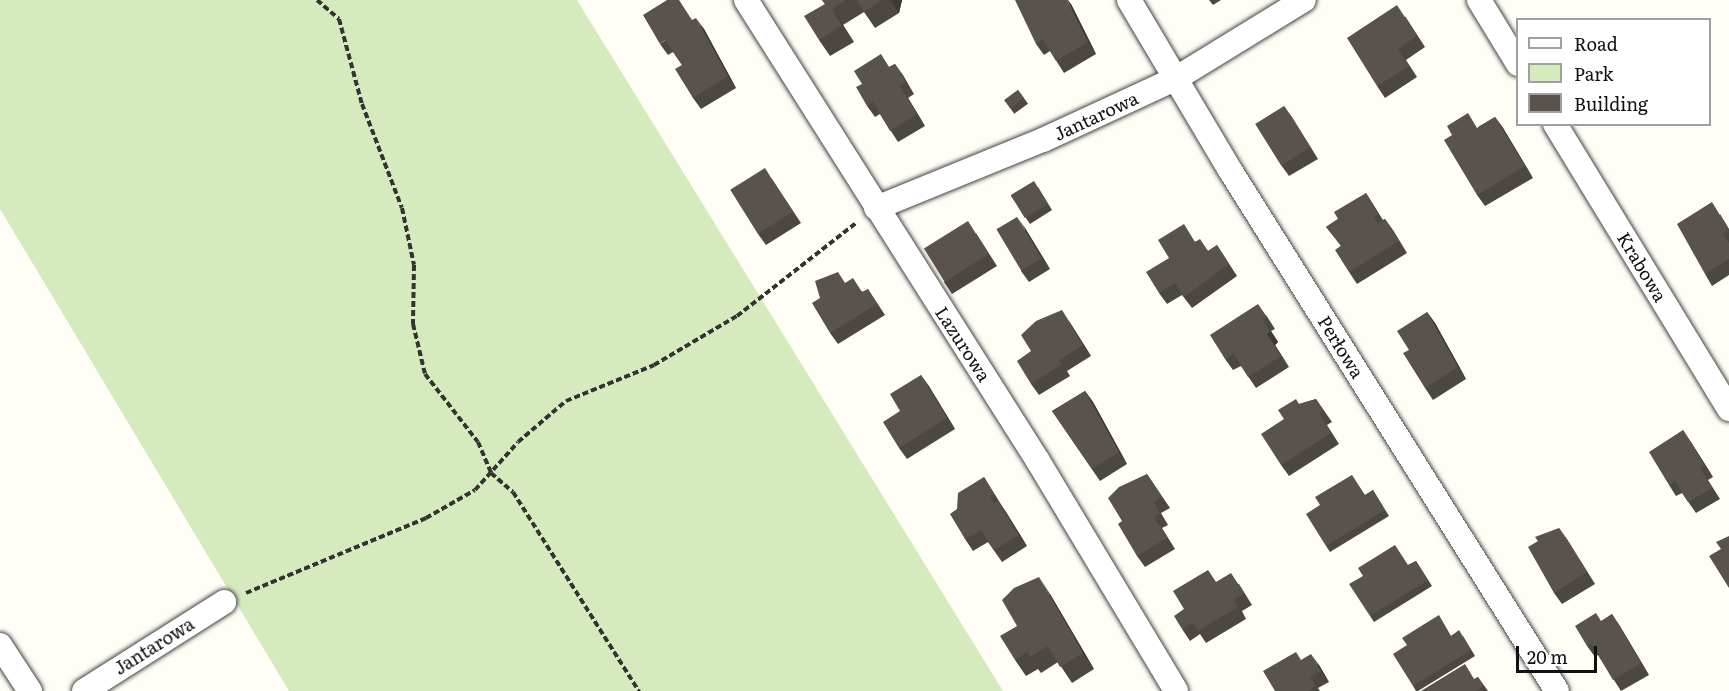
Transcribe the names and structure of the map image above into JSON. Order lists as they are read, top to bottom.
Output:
{
  "streets": {
    "street": [
      "Jantarowa",
      "Krabowa",
      "Lazurowa",
      "Perłowa"
    ]
  },
  "crossings": [
    ["Jantarowa", "Lazurowa"],
    ["Jantarowa", "Perłowa"]
  ],
  "legend": ["Road", "Park", "Building"],
  "scale_bar": "20 m"
}
